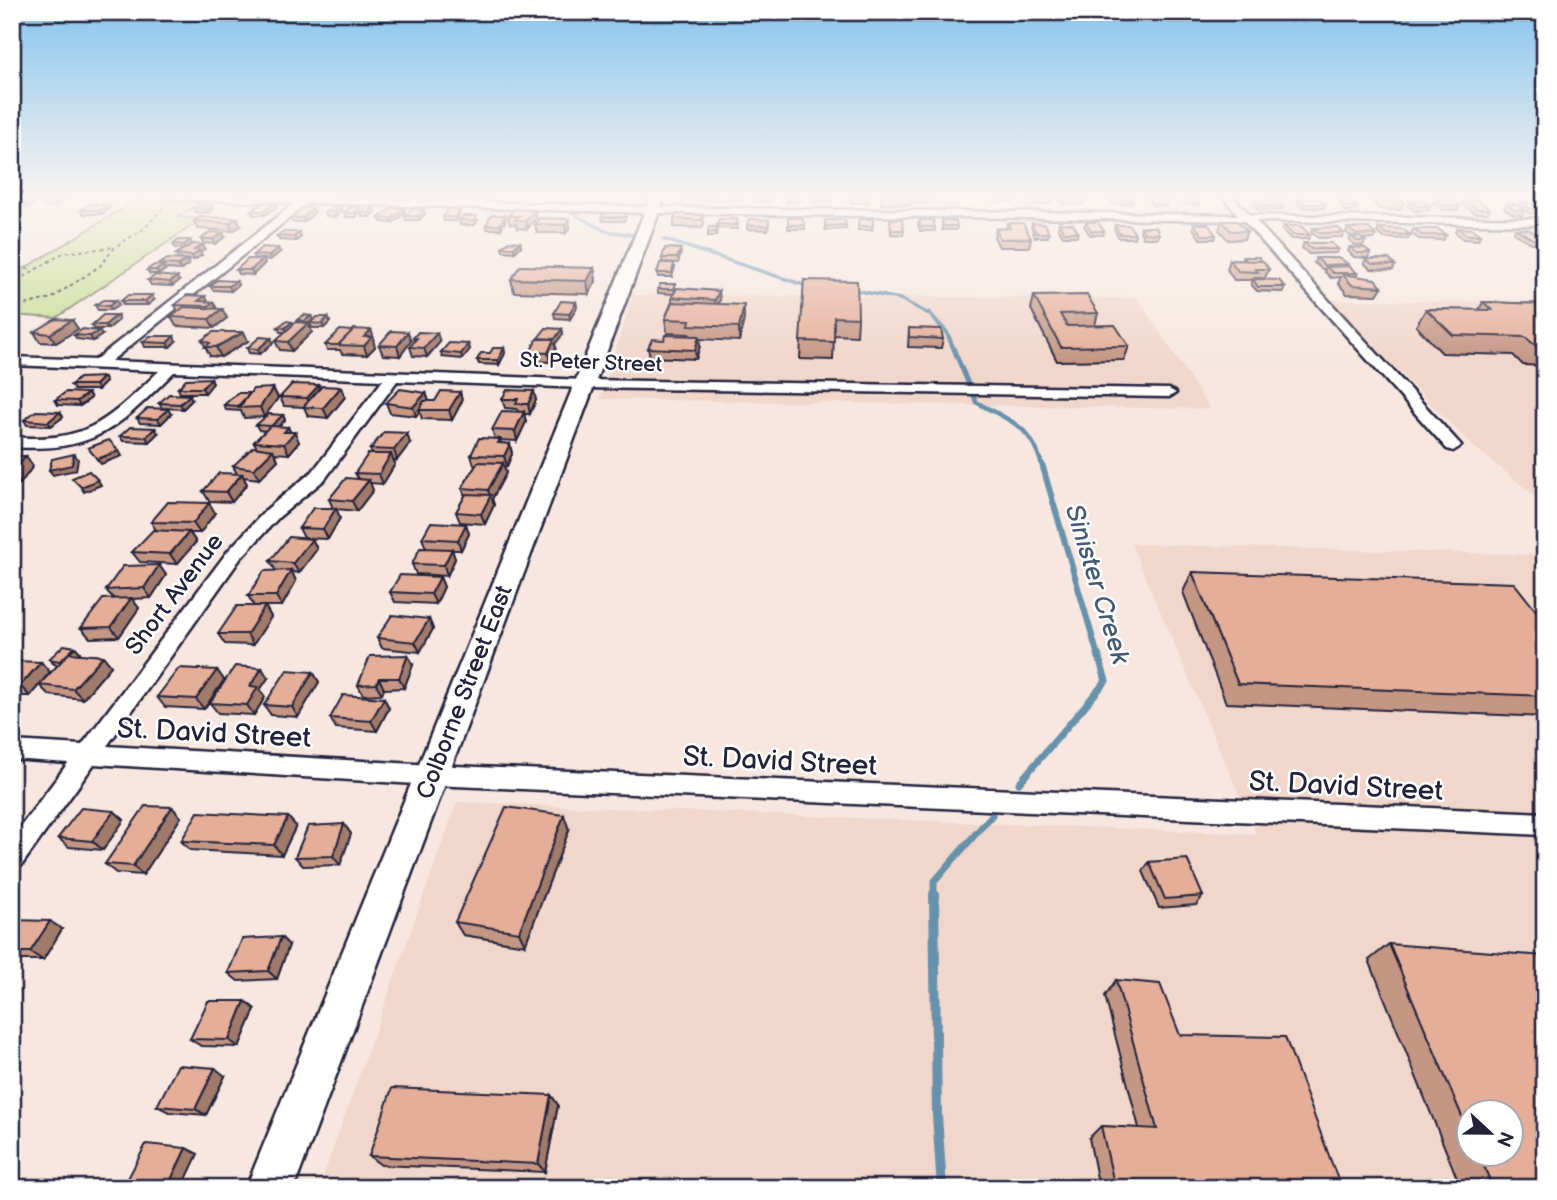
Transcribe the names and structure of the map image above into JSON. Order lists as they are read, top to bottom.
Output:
{
  "streets": {
    "main road": ["Colborne Street East"],
    "street": ["St. Peter Street", "Short Avenue", "St. David Street"]
  },
  "crossings": [
    ["St. Peter Street", "Short Avenue"],
    ["St. Peter Street", "Colborne Street East"],
    ["Short Avenue", "St. David Street"],
    ["Colborne Street East", "St. David Street"]
  ],
  "water": ["Sinister Creek"],
  "north": "right"
}
